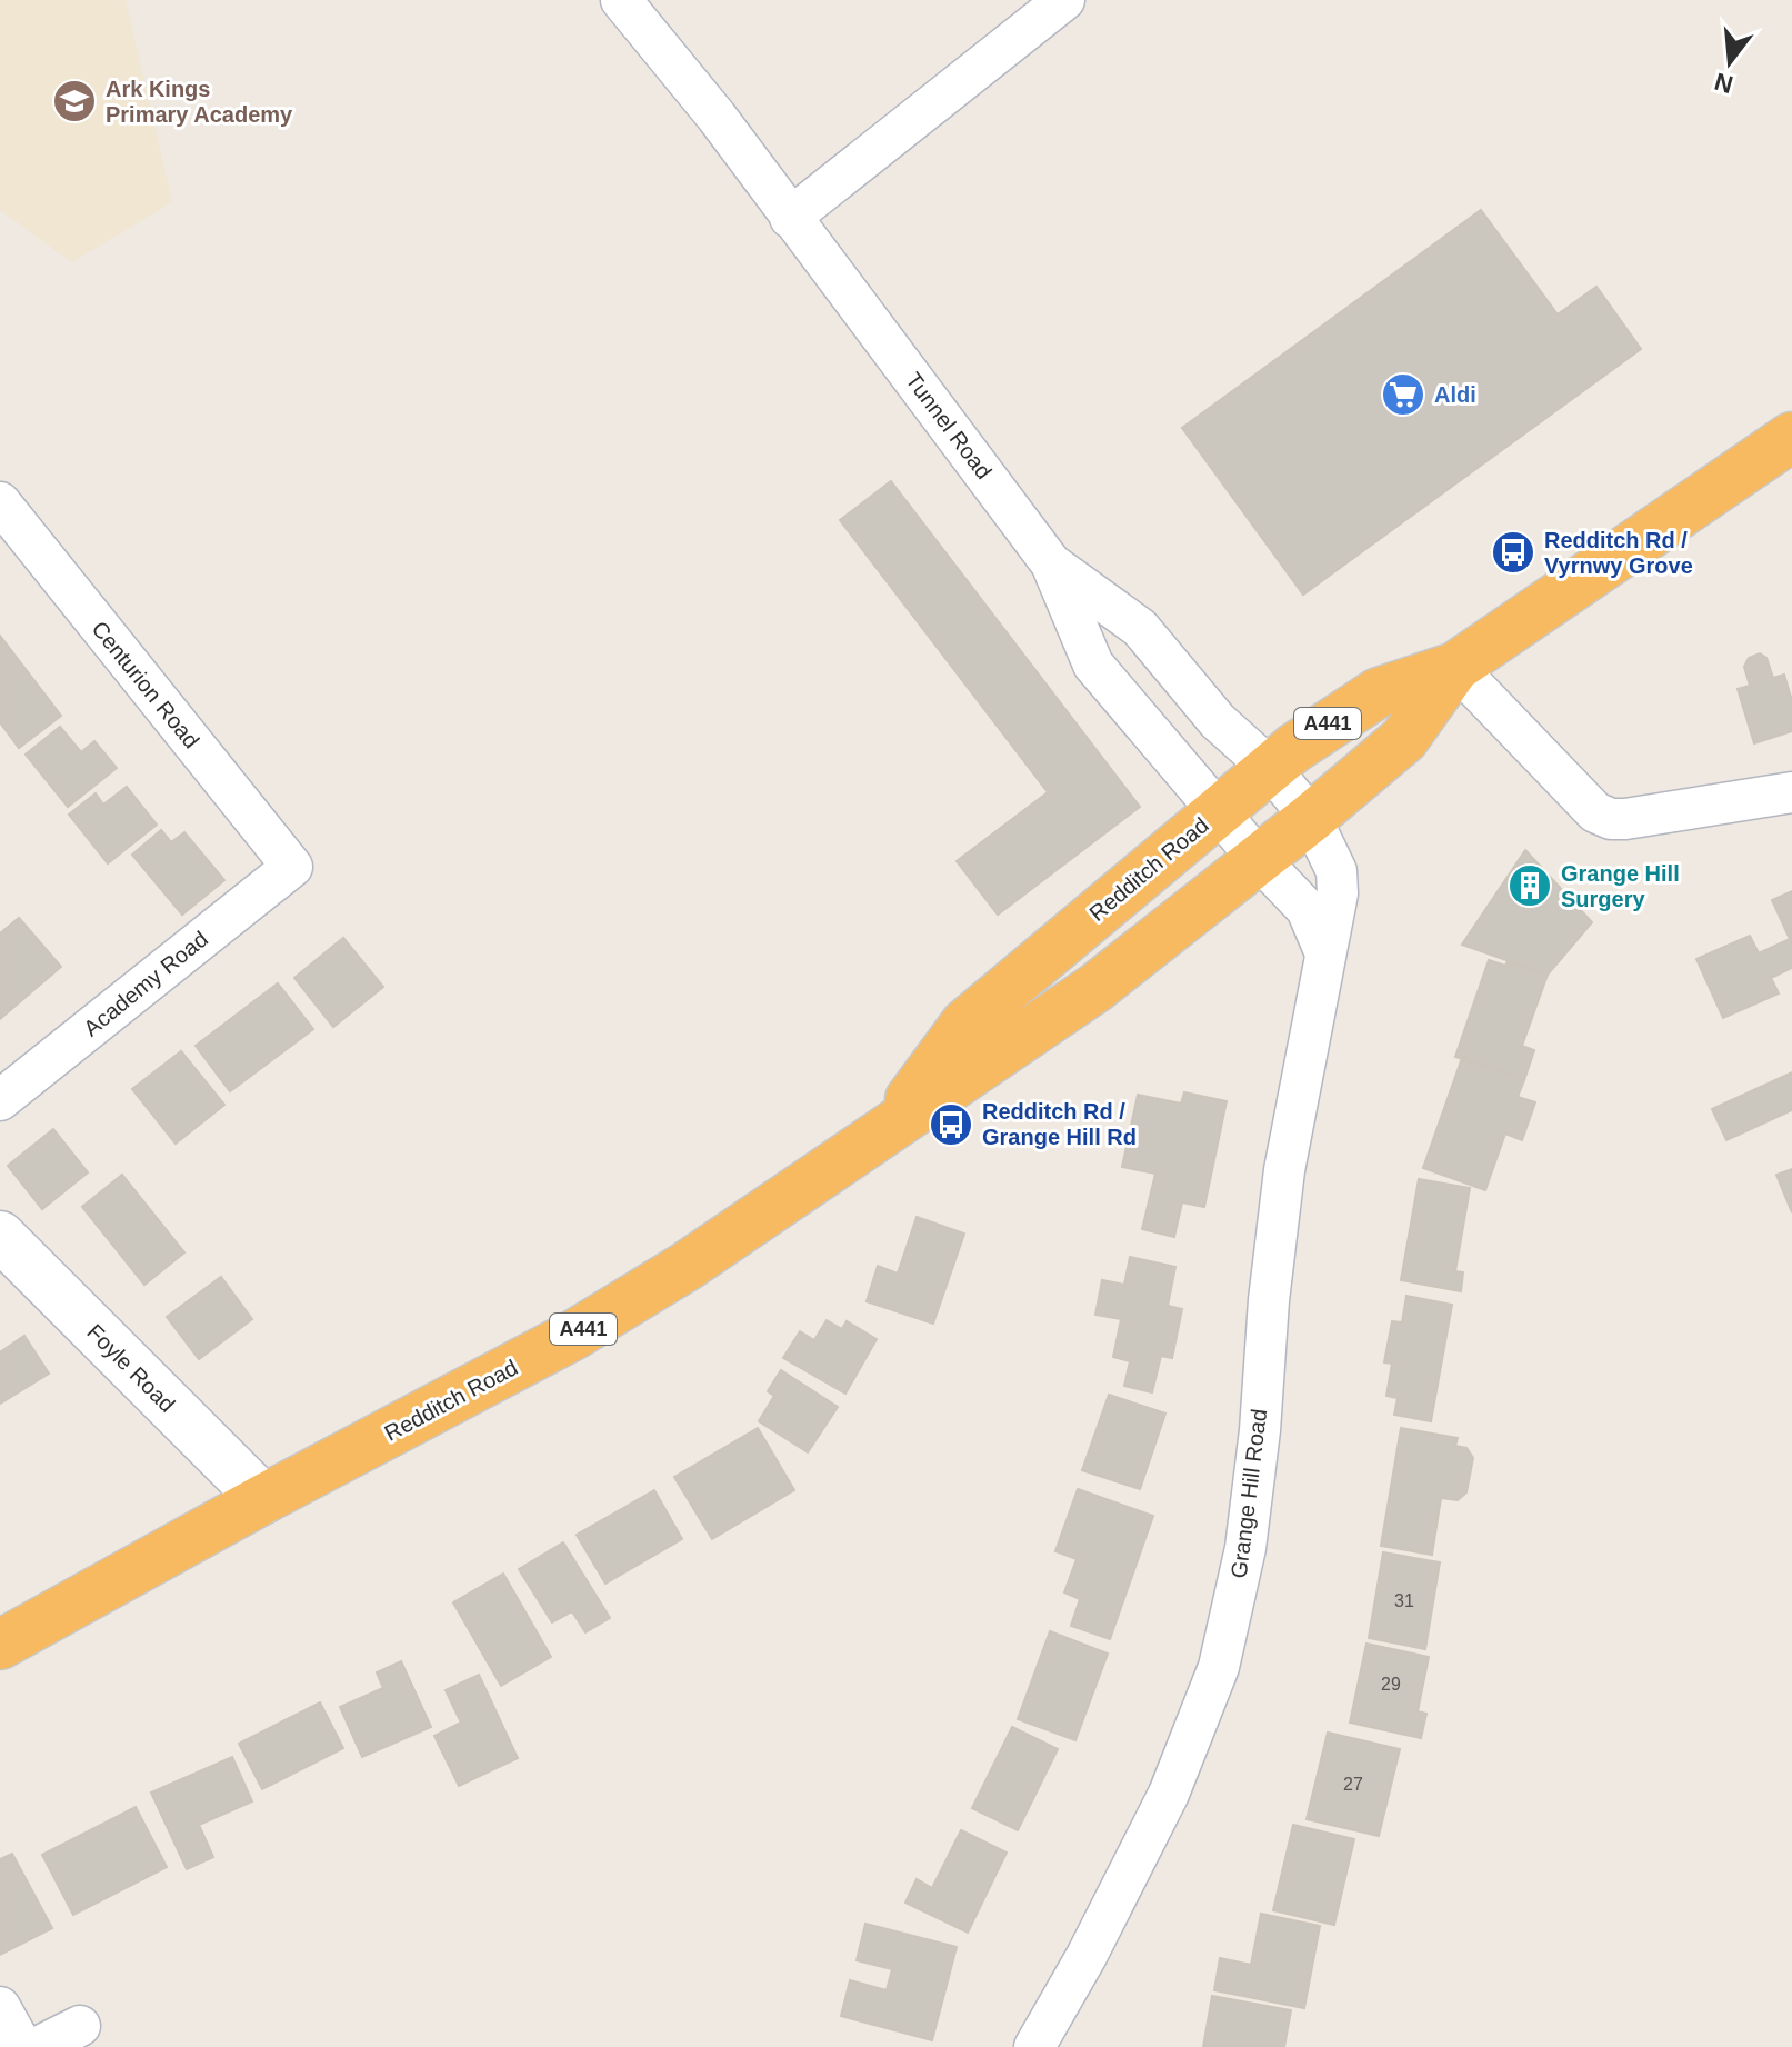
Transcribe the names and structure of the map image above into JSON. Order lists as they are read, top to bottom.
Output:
{
  "streets": {
    "highway": ["A441", "Redditch Road"],
    "street": [
      "Tunnel Road",
      "Centurion Road",
      "Academy Road",
      "Foyle Road",
      "Grange Hill Road"
    ]
  },
  "crossings": [
    ["Tunnel Road", "Redditch Road"],
    ["Tunnel Road", "Grange Hill Road"],
    ["Centurion Road", "Academy Road"],
    ["Redditch Road", "Foyle Road"],
    ["Redditch Road", "Grange Hill Road"]
  ],
  "places": {
    "school or university": ["Ark Kings Primary Academy"],
    "supermarket": ["Aldi"],
    "bus stop": ["Redditch Rd / Vyrnwy Grove", "Redditch Rd / Grange Hill Rd"],
    "building": ["Grange Hill Surgery"]
  },
  "house_numbers": ["31", "29", "27"],
  "north": "bottom"
}
